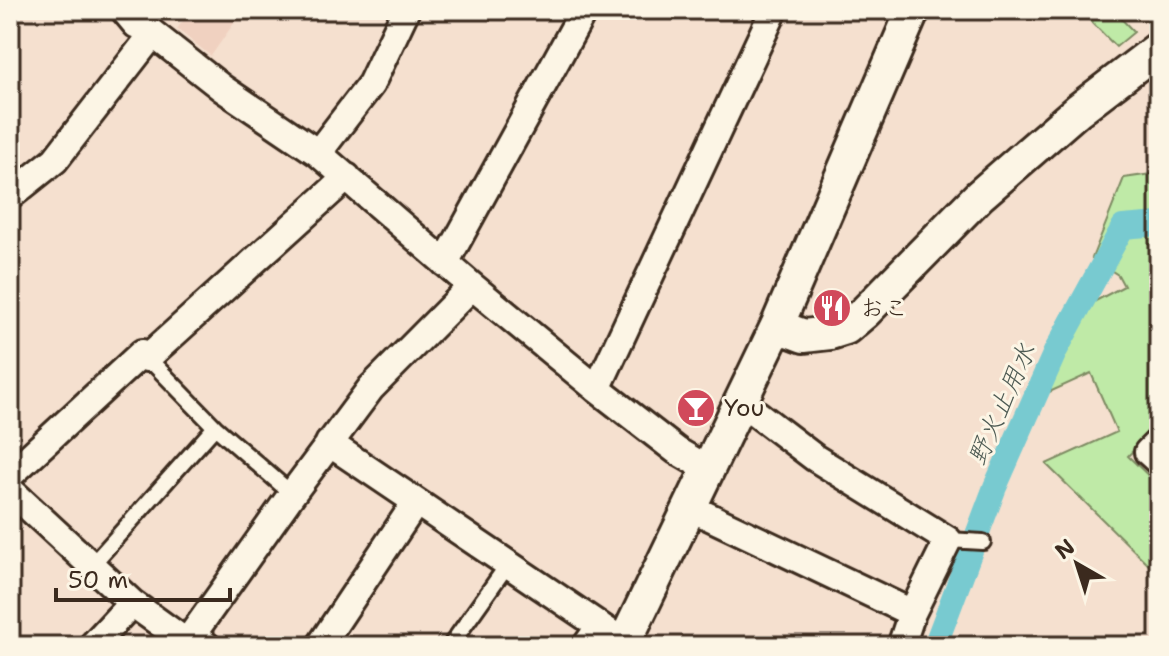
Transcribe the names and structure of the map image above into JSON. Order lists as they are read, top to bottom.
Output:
{
  "water": ["野火止用水"],
  "places": {
    "restaurant": ["おこ"],
    "bar": ["You"]
  },
  "scale_bar": "50 m",
  "north": "top left"
}
